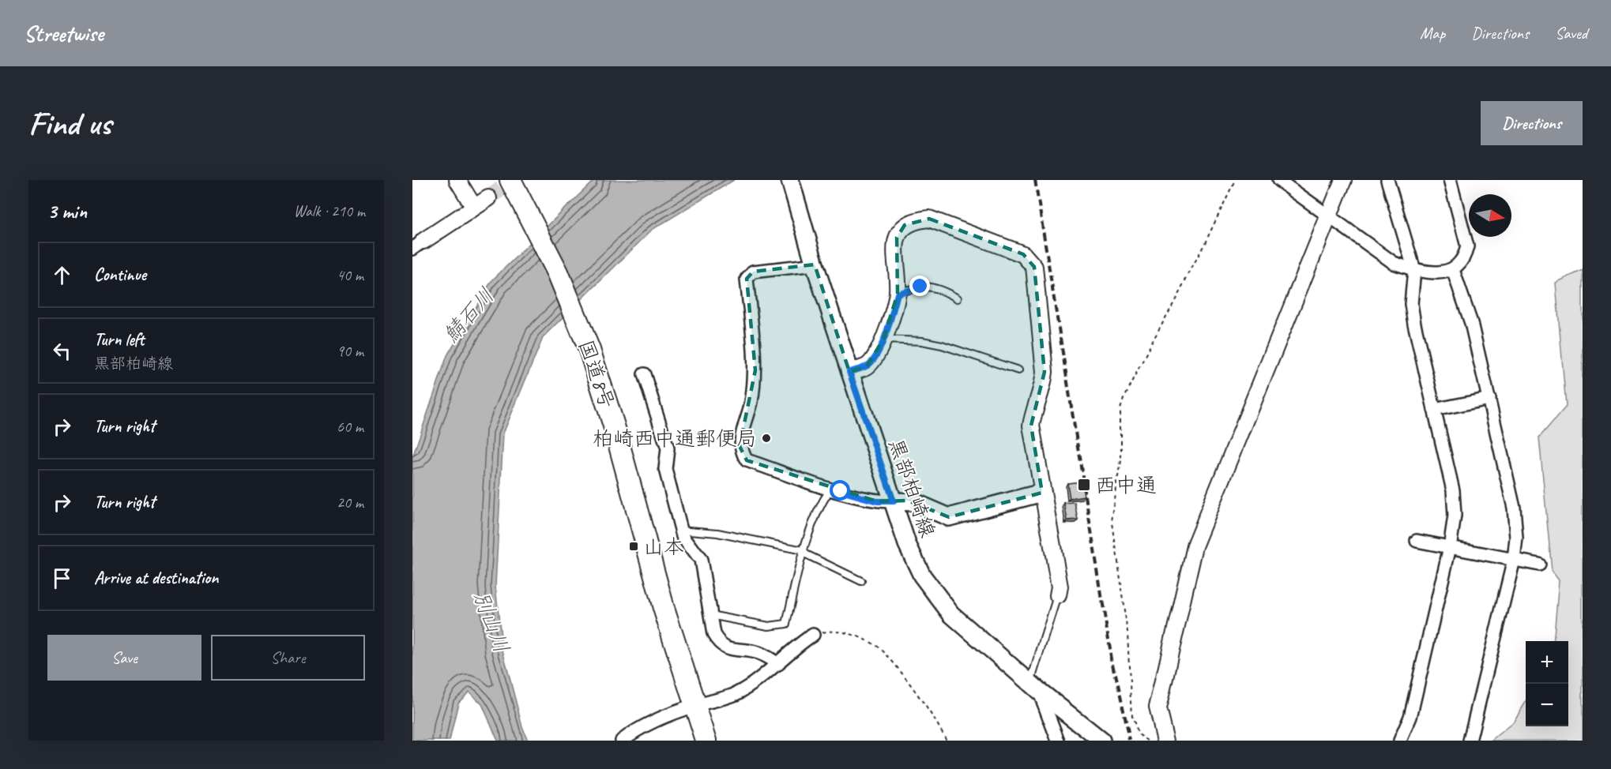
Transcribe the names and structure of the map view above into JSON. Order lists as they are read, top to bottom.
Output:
{
  "streets": {
    "highway": ["国道8号"],
    "main road": ["黒部柏崎線"]
  },
  "water": ["鯖石川", "別山川"],
  "places": {
    "other": ["柏崎西中通郵便局"],
    "transit": ["西中通", "山本"]
  },
  "north": "right",
  "page": {
    "header": "Streetwise",
    "nav": ["Map", "Directions", "Saved"],
    "buttons": [
      "Directions",
      ["Save", "Share"]
    ],
    "title": "Find us",
    "heading": ["3 min", "Walk · 210 m"],
    "list": [
      ["Continue", "40 m"],
      ["Turn left", "黒部柏崎線", "90 m"],
      ["Turn right", "60 m"],
      ["Turn right", "20 m"],
      "Arrive at destination"
    ],
    "map_buttons": ["+", "−"]
  }
}
